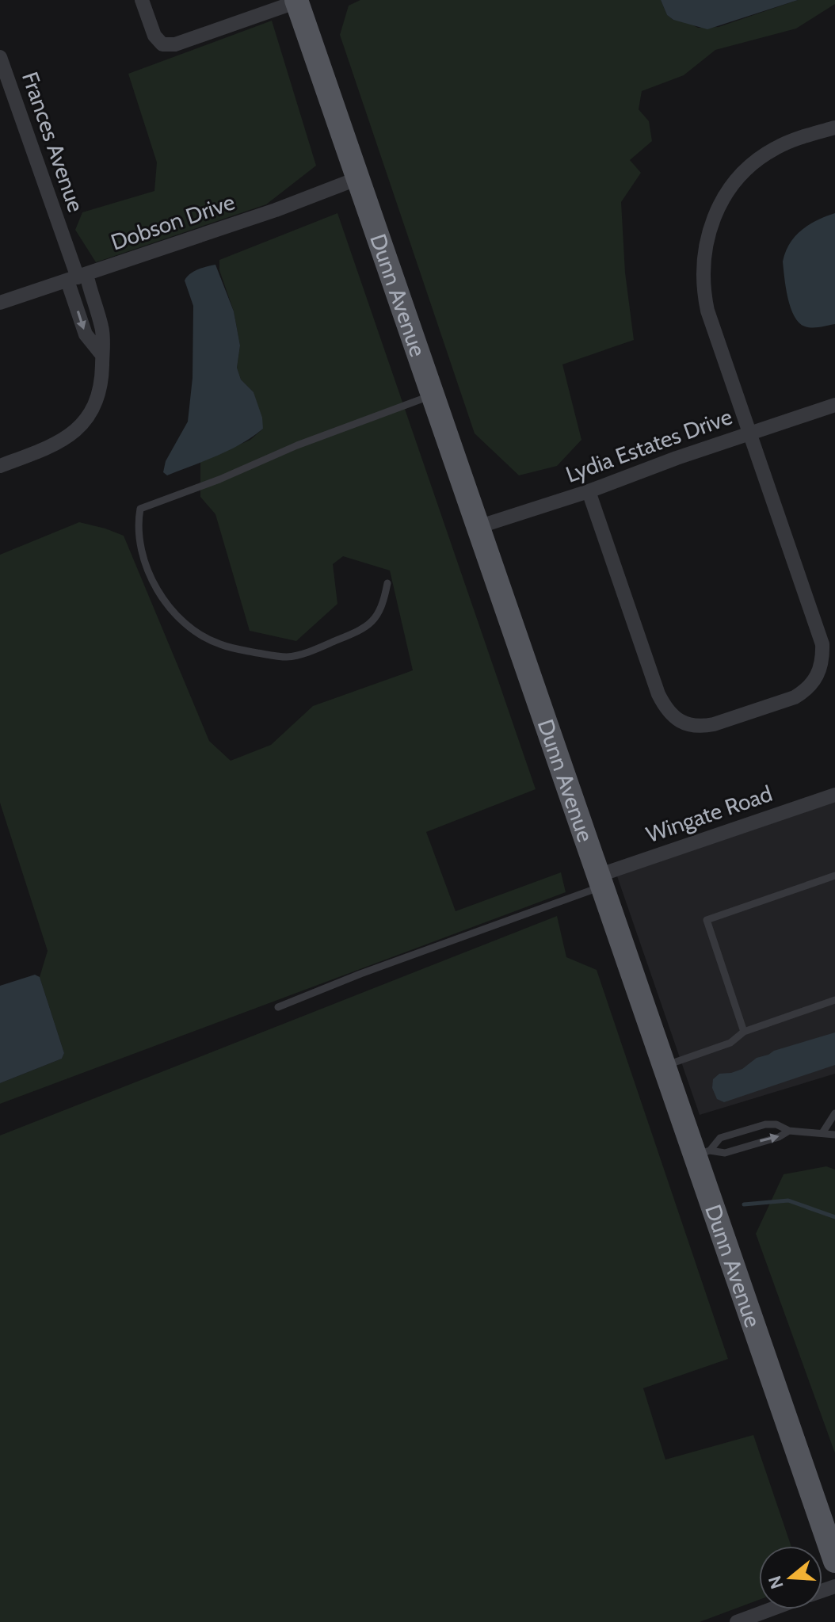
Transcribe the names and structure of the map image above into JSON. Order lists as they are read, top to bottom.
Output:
{
  "streets": {
    "main road": ["Dunn Avenue"],
    "street": [
      "Frances Avenue",
      "Dobson Drive",
      "Lydia Estates Drive",
      "Wingate Road"
    ]
  },
  "crossings": [
    ["Frances Avenue", "Dobson Drive"],
    ["Dobson Drive", "Dunn Avenue"],
    ["Dunn Avenue", "Lydia Estates Drive"],
    ["Dunn Avenue", "Wingate Road"]
  ],
  "north": "left"
}
